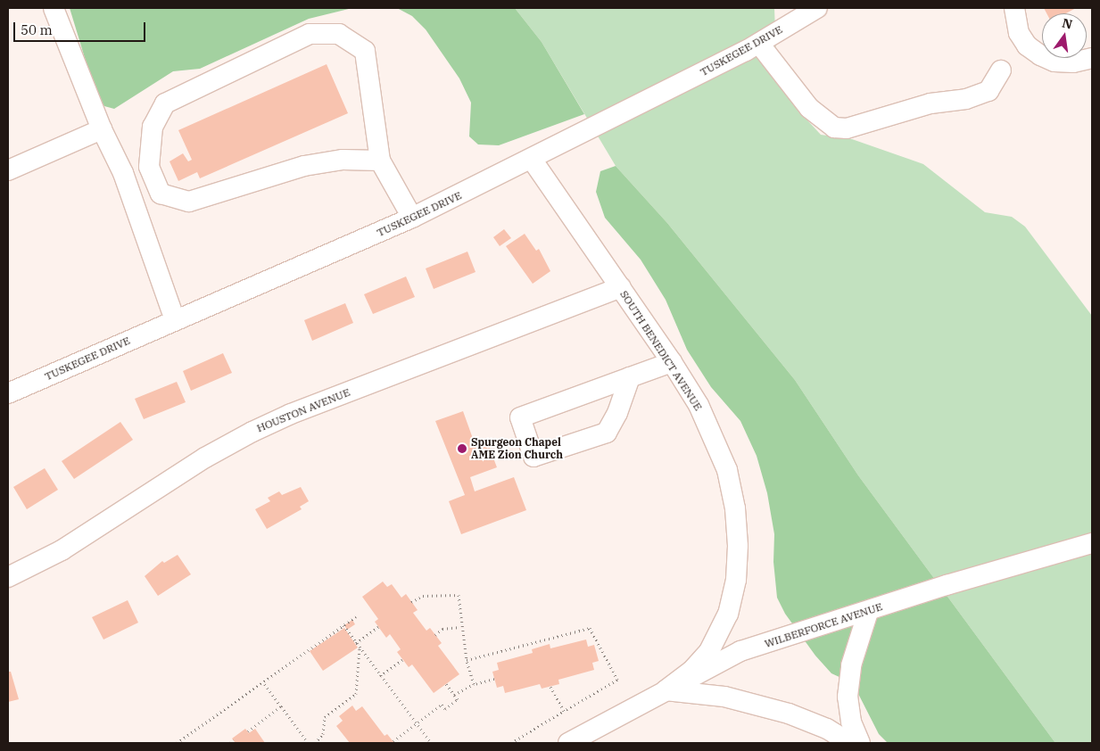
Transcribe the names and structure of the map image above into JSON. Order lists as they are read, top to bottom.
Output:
{
  "streets": {
    "street": [
      "TUSKEGEE DRIVE",
      "SOUTH BENEDICT AVENUE",
      "HOUSTON AVENUE",
      "WILBERFORCE AVENUE"
    ]
  },
  "crossings": [
    ["TUSKEGEE DRIVE", "SOUTH BENEDICT AVENUE"],
    ["SOUTH BENEDICT AVENUE", "HOUSTON AVENUE"],
    ["SOUTH BENEDICT AVENUE", "WILBERFORCE AVENUE"]
  ],
  "places": ["Spurgeon Chapel AME Zion Church"],
  "scale_bar": "50 m",
  "north": "top"
}
